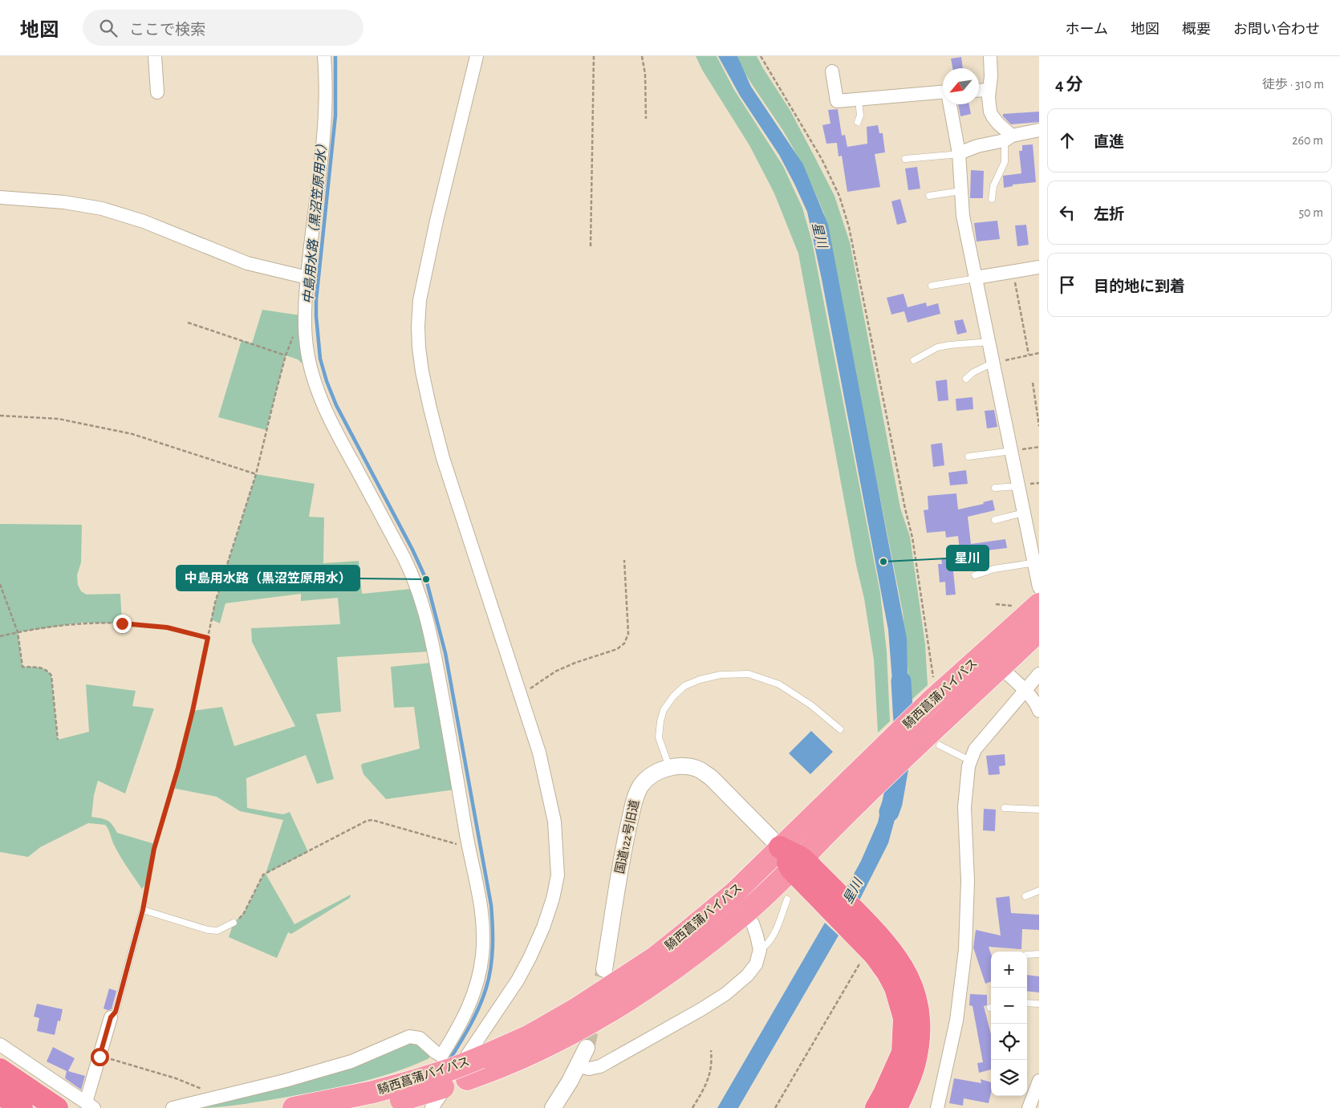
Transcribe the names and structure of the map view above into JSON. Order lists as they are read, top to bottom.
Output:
{
  "streets": {
    "highway": ["騎西菖蒲バイパス"],
    "street": ["国道122号旧道"]
  },
  "crossings": [
    ["騎西菖蒲バイパス", "国道122号旧道"]
  ],
  "water": ["中島用水路（黒沼笠原用水）", "星川"],
  "places": ["星川", "中島用水路（黒沼笠原用水）"],
  "north": "bottom left",
  "page": {
    "header": "地図",
    "search": "ここで検索",
    "nav": [
      "ホーム",
      "地図",
      "概要",
      "お問い合わせ"
    ],
    "heading": ["4 分", "徒歩 · 310 m"],
    "list": [
      ["直進", "260 m"],
      ["左折", "50 m"],
      "目的地に到着"
    ],
    "map_buttons": ["+", "−"]
  }
}
